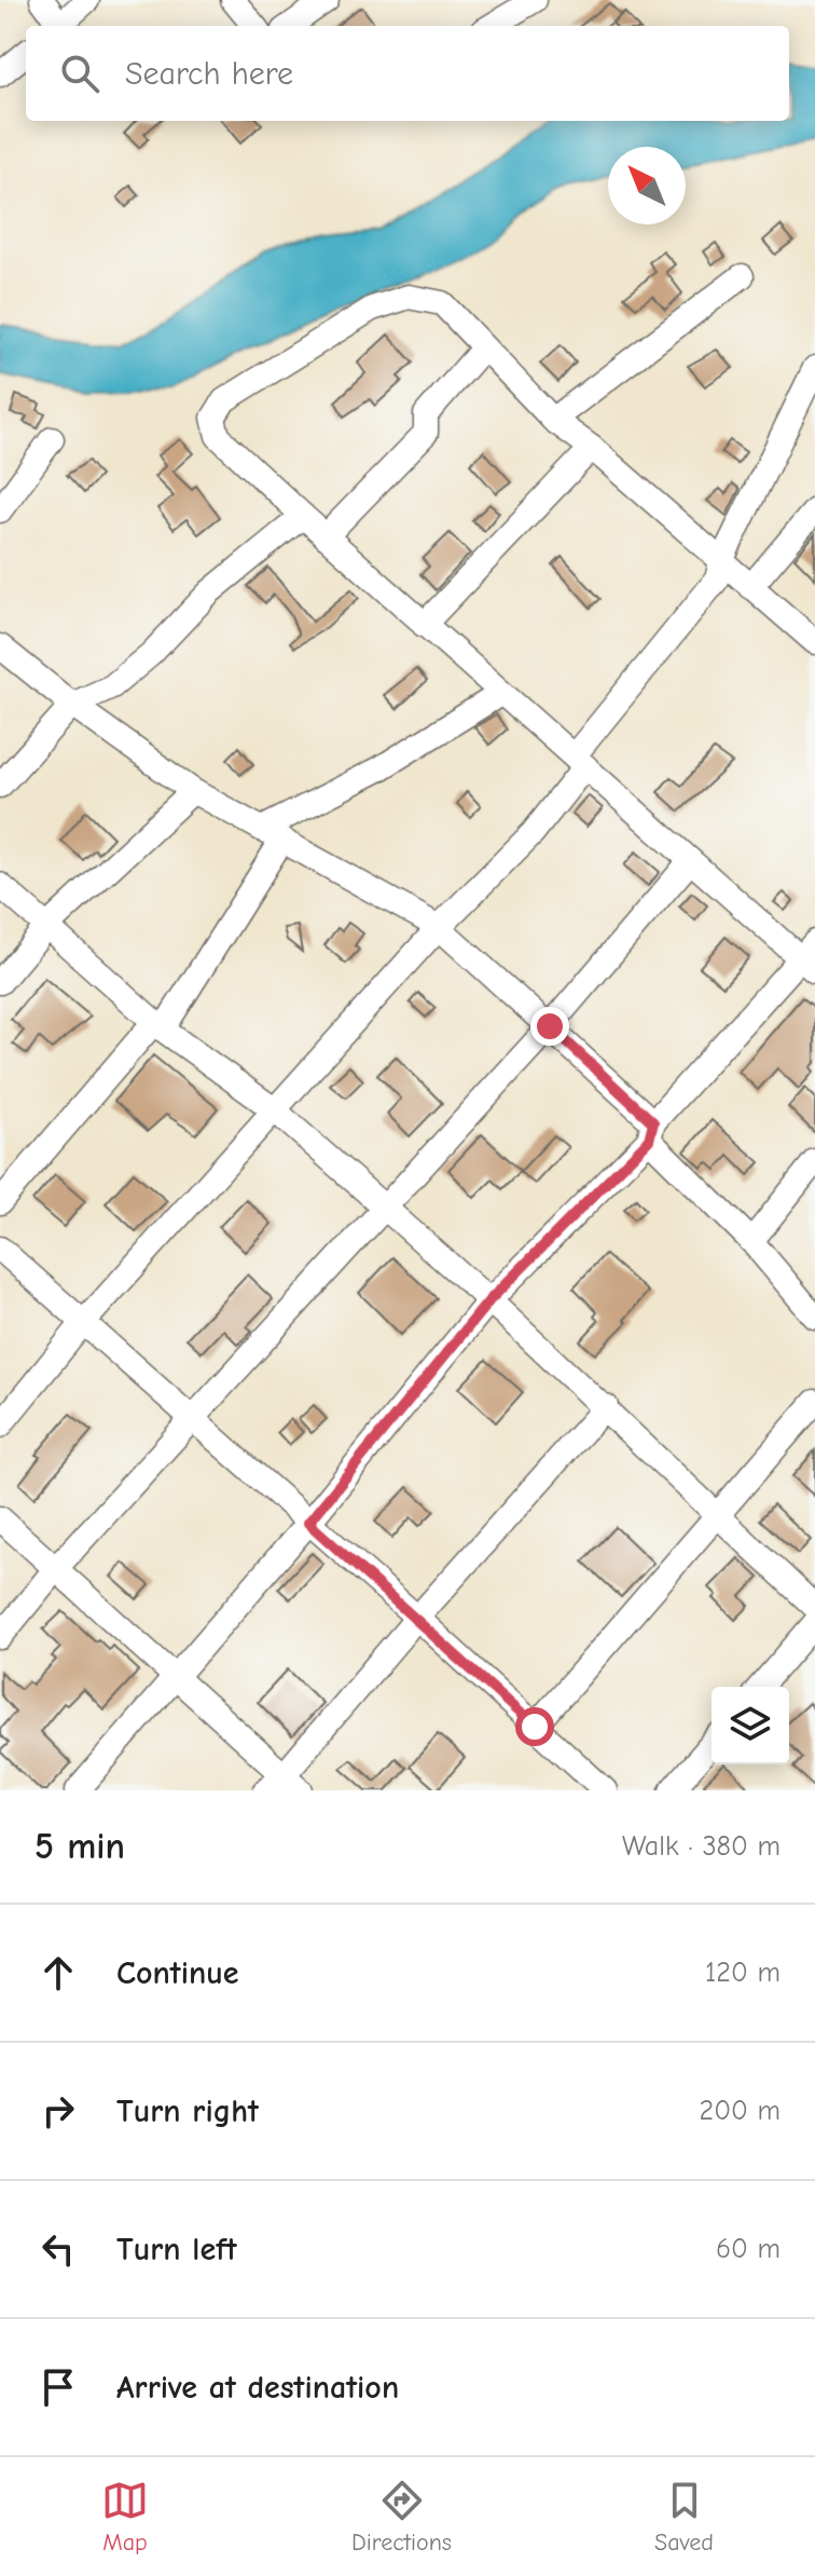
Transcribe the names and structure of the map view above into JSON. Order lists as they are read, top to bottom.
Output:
{
  "north": "top left",
  "page": {
    "search": "Search here",
    "heading": ["5 min", "Walk · 380 m"],
    "list": [
      ["Continue", "120 m"],
      ["Turn right", "200 m"],
      ["Turn left", "60 m"],
      "Arrive at destination"
    ],
    "nav": ["Map", "Directions", "Saved"]
  }
}
